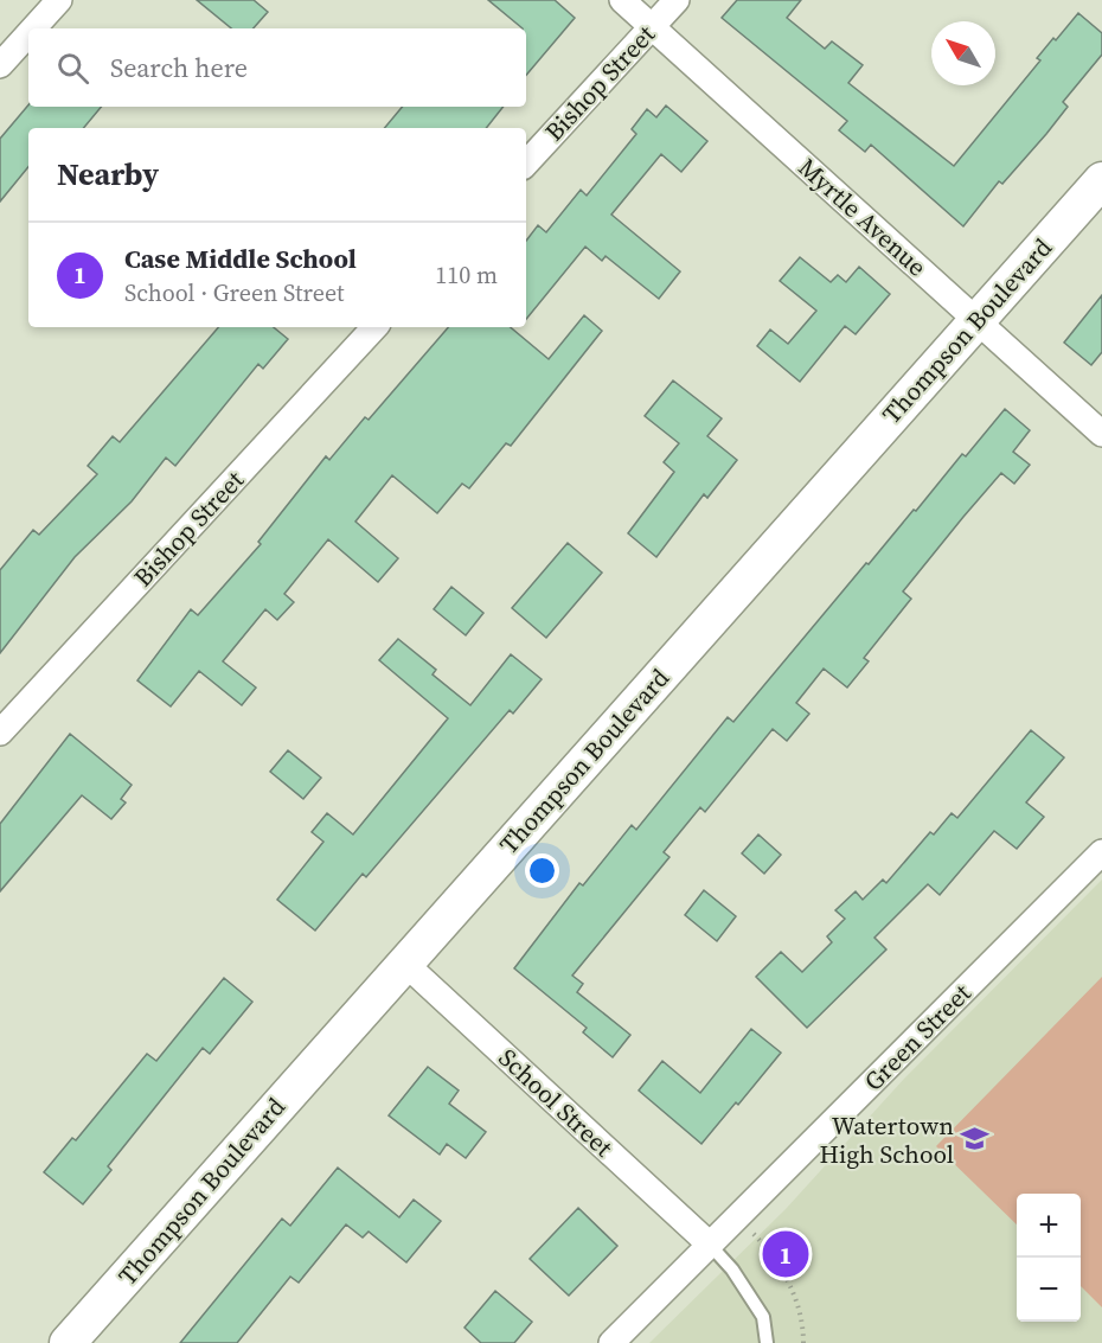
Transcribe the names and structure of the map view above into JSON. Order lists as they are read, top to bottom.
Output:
{
  "streets": {
    "street": [
      "Bishop Street",
      "Myrtle Avenue",
      "Thompson Boulevard",
      "Green Street",
      "School Street"
    ]
  },
  "crossings": [
    ["Bishop Street", "Myrtle Avenue"],
    ["Myrtle Avenue", "Thompson Boulevard"],
    ["Thompson Boulevard", "School Street"],
    ["Green Street", "School Street"]
  ],
  "places": {
    "school or university": ["Watertown High School"]
  },
  "north": "top left",
  "page": {
    "search": "Search here",
    "heading": "Nearby",
    "list": [
      {
        "mark": "1",
        "name": "Case Middle School",
        "note": "School · Green Street",
        "value": "110 m"
      }
    ],
    "map_buttons": ["+", "−"],
    "pins": "1"
  }
}
